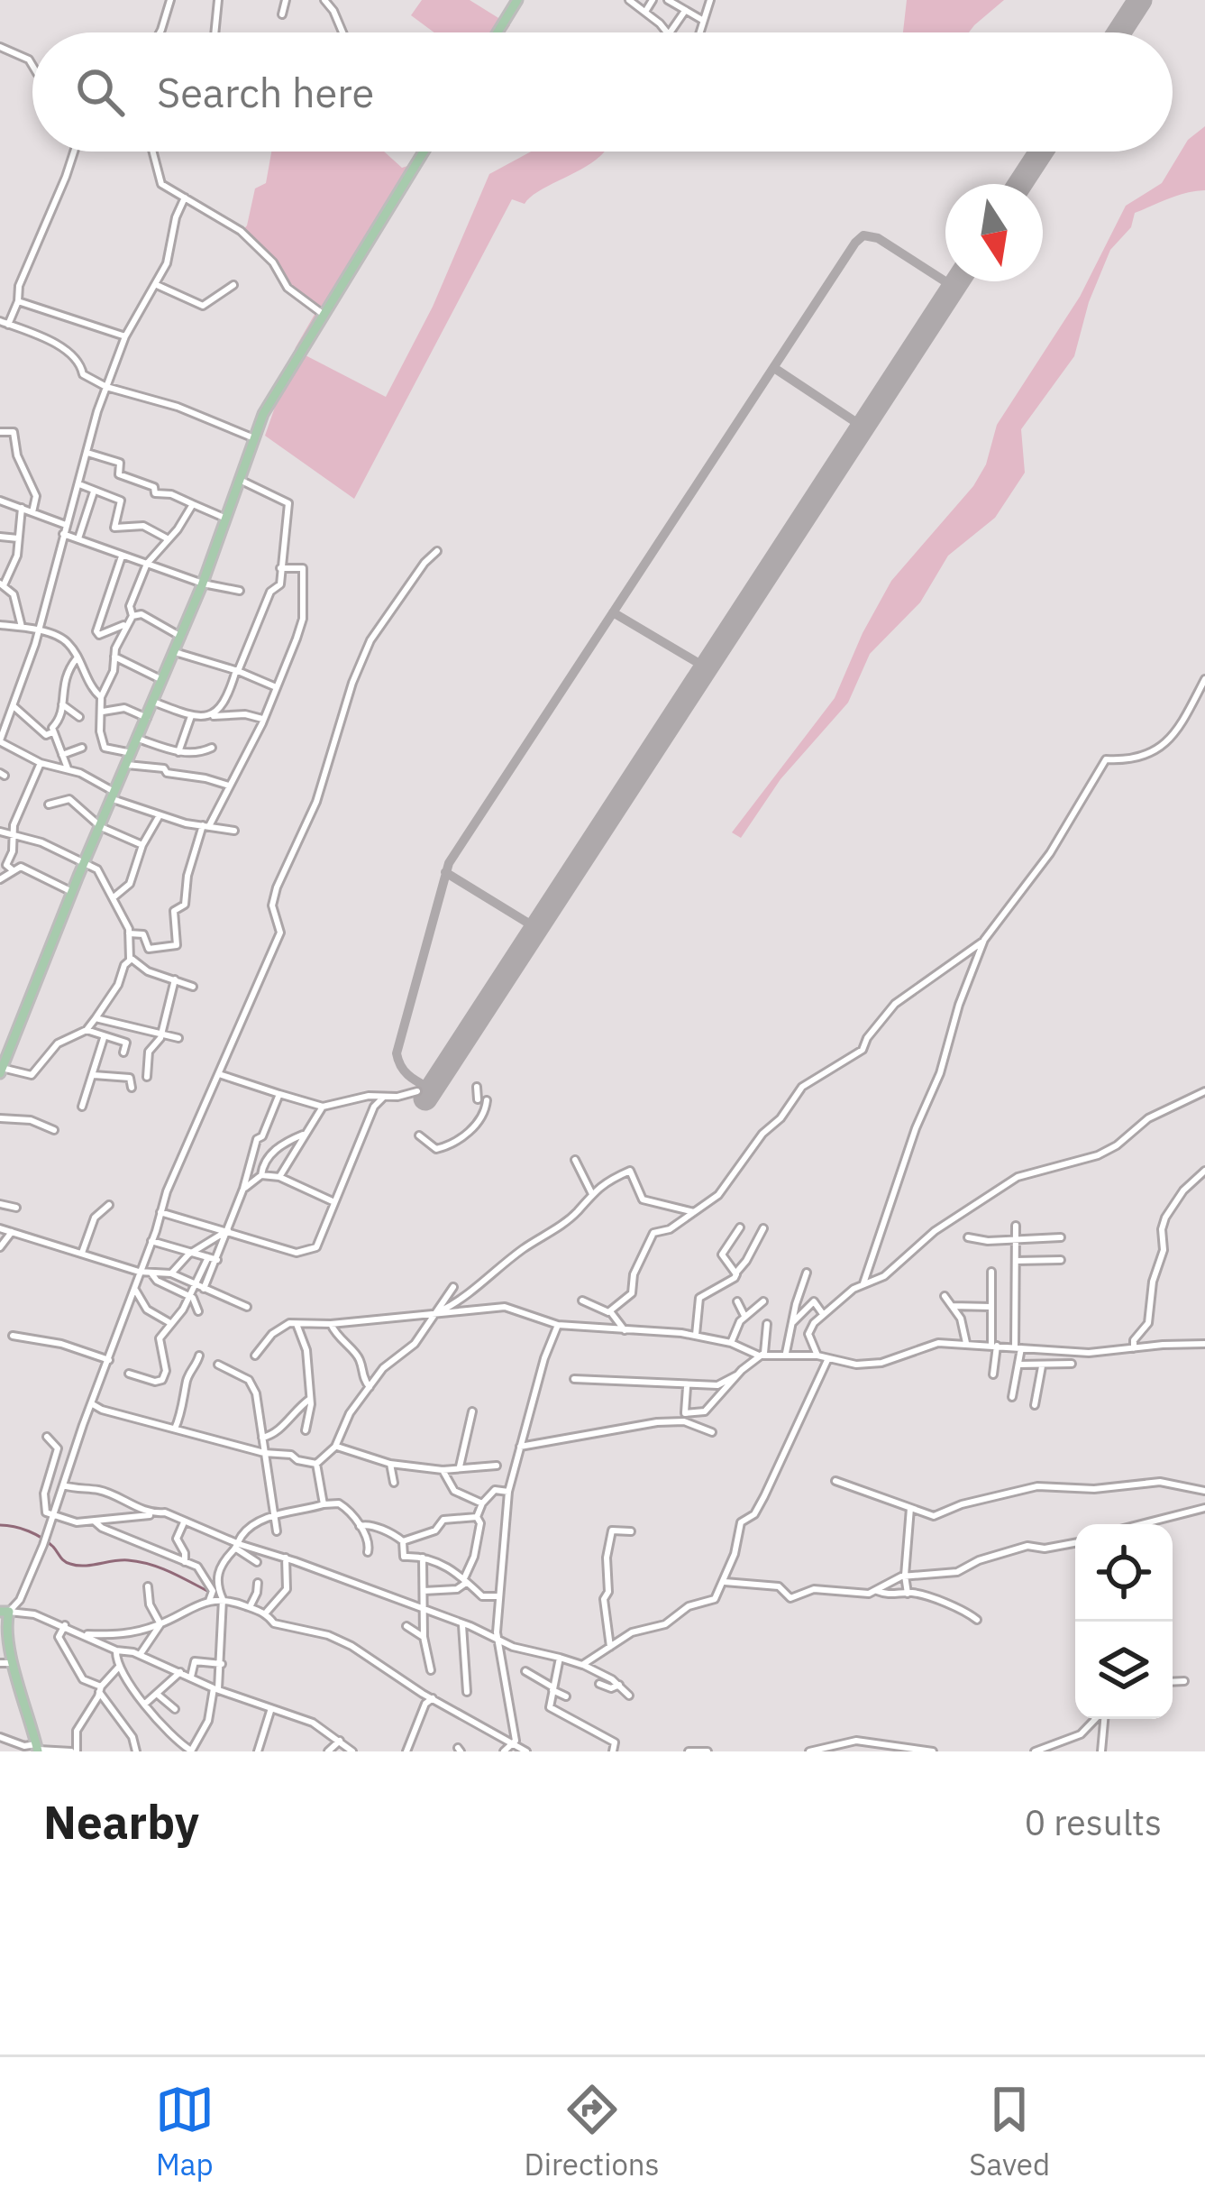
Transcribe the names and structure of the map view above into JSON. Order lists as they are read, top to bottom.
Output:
{
  "north": "bottom",
  "page": {
    "search": "Search here",
    "heading": ["Nearby", "0 results"],
    "nav": ["Map", "Directions", "Saved"]
  }
}
